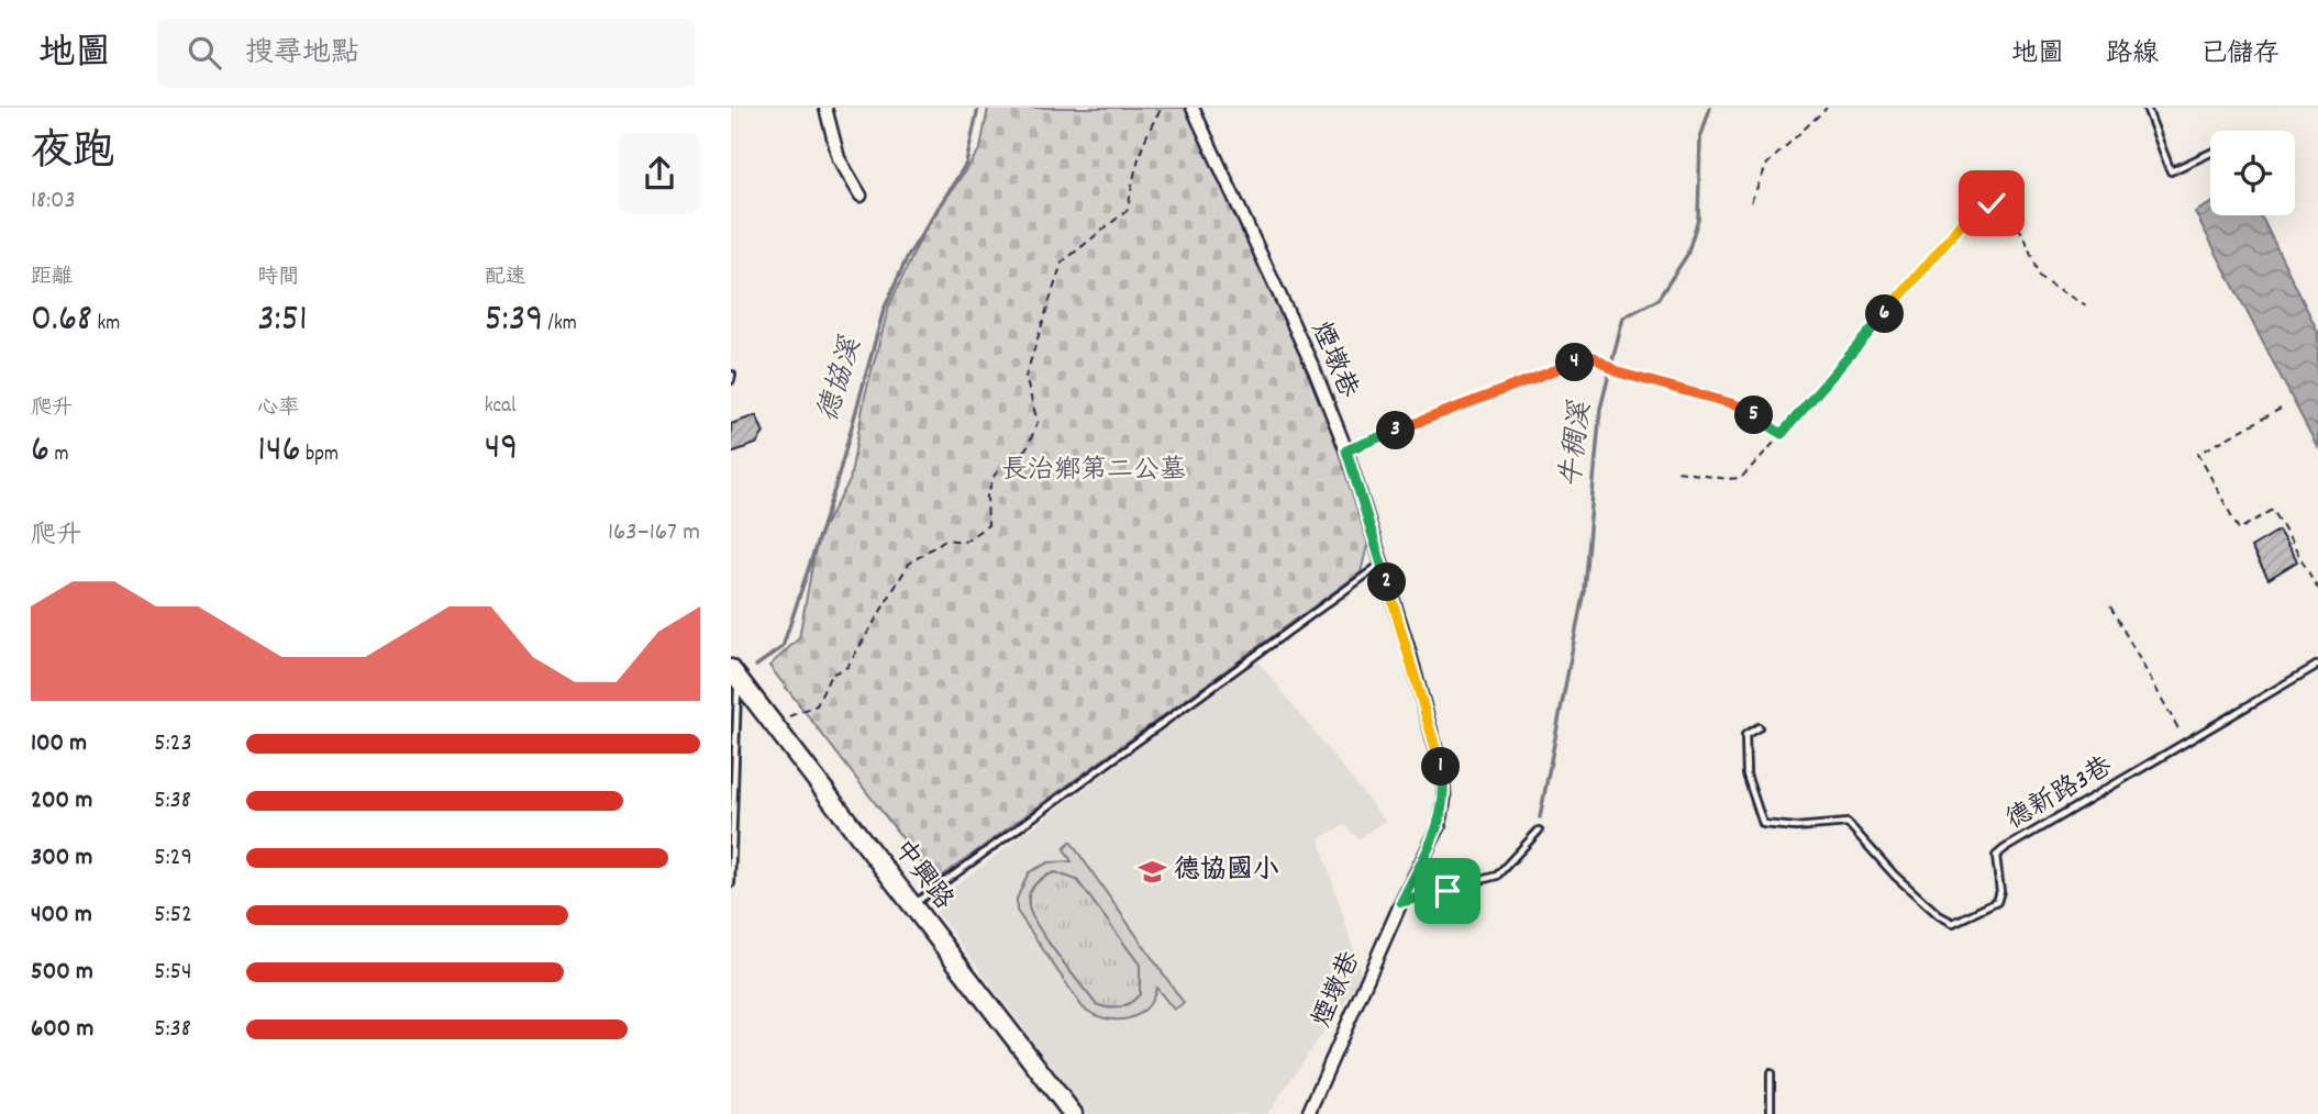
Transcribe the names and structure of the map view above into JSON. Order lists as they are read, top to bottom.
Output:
{
  "streets": {
    "main road": ["中興路"],
    "street": ["煙墩巷"],
    "lane": ["德新路3巷"]
  },
  "water": ["德協溪", "牛稠溪"],
  "parks": ["長治鄉第二公墓"],
  "places": {
    "school or university": ["德協國小"]
  },
  "page": {
    "header": "地圖",
    "search": "搜尋地點",
    "nav": ["地圖", "路線", "已儲存"],
    "heading": ["夜跑", "18:03"],
    "stats": [
      ["距離", "0.68 km"],
      ["時間", "3:51"],
      ["配速", "5:39 /km"],
      ["爬升", "6 m"],
      ["心率", "146 bpm"],
      ["kcal", "49"]
    ],
    "pins": [
      "6",
      "4",
      "5",
      "3",
      "2",
      "1"
    ],
    "chart": ["爬升", "163–167 m"],
    "list": [
      {
        "name": "100 m",
        "note": "5:23"
      },
      {
        "name": "200 m",
        "note": "5:38"
      },
      {
        "name": "300 m",
        "note": "5:29"
      },
      {
        "name": "400 m",
        "note": "5:52"
      },
      {
        "name": "500 m",
        "note": "5:54"
      },
      {
        "name": "600 m",
        "note": "5:38"
      }
    ]
  }
}
